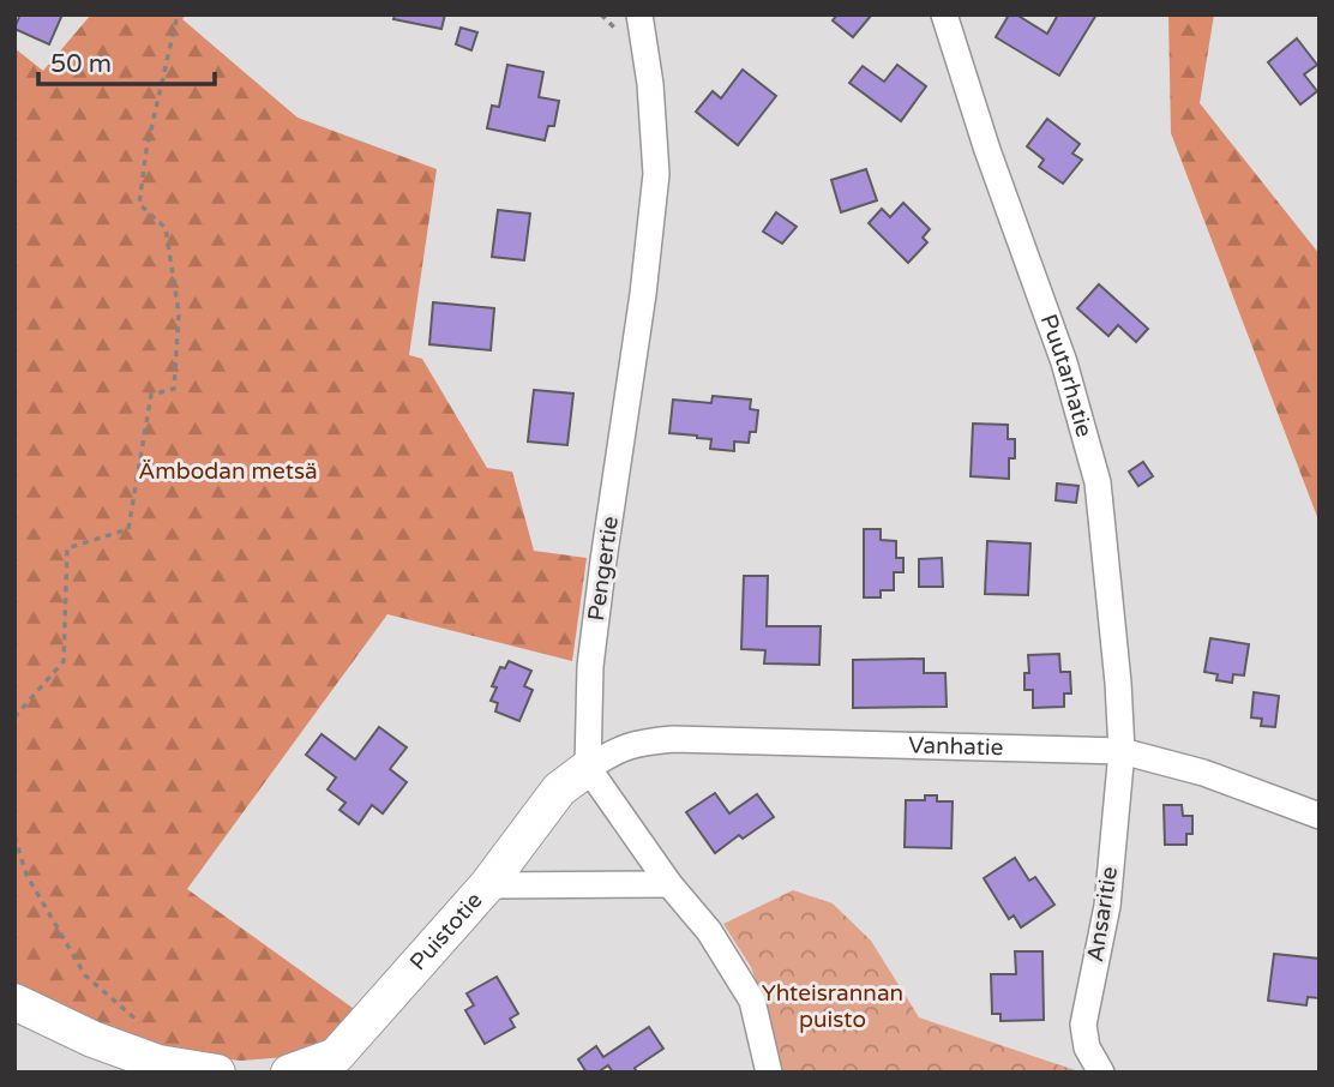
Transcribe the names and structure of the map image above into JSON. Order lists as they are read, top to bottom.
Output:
{
  "streets": {
    "street": [
      "Puutarhatie",
      "Pengertie",
      "Vanhatie",
      "Ansaritie",
      "Puistotie"
    ]
  },
  "crossings": [
    ["Puutarhatie", "Vanhatie"],
    ["Puutarhatie", "Ansaritie"],
    ["Pengertie", "Vanhatie"],
    ["Pengertie", "Puistotie"],
    ["Vanhatie", "Ansaritie"],
    ["Vanhatie", "Puistotie"]
  ],
  "parks": ["Ämbodan metsä", "Yhteisrannan puisto"],
  "scale_bar": "50 m"
}
